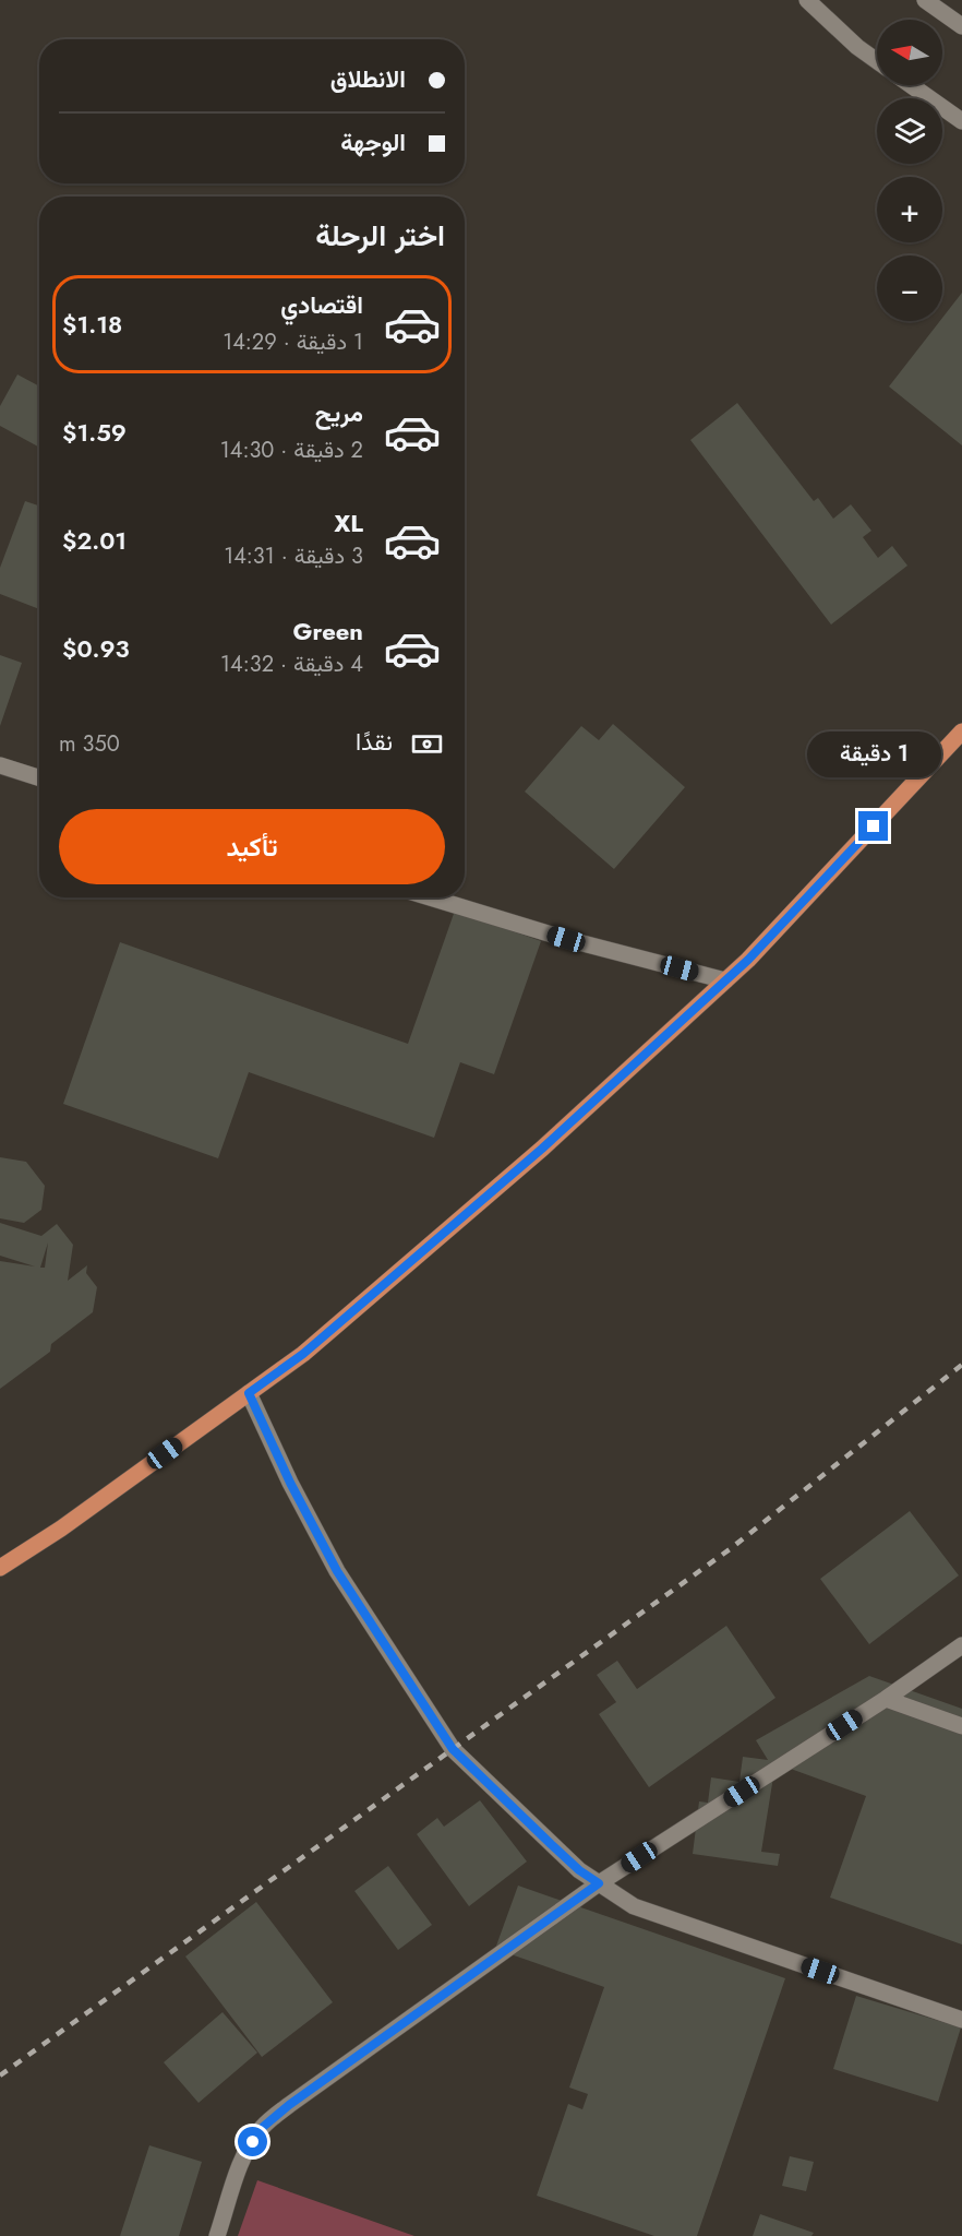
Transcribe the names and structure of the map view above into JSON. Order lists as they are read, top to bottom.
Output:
{
  "north": "left",
  "page": {
    "map_buttons": ["+", "−"],
    "banner": ["الانطلاق", "الوجهة"],
    "heading": "اختر الرحلة",
    "list": [
      {
        "name": "اقتصادي",
        "note": "1 دقيقة · 14:29",
        "value": "$1.18"
      },
      {
        "name": "مريح",
        "note": "2 دقيقة · 14:30",
        "value": "$1.59"
      },
      {
        "name": "XL",
        "note": "3 دقيقة · 14:31",
        "value": "$2.01"
      },
      {
        "name": "Green",
        "note": "4 دقيقة · 14:32",
        "value": "$0.93"
      }
    ],
    "pay": ["نقدًا", "350 m"],
    "bubble": "1 دقيقة",
    "buttons": "تأكيد"
  }
}
